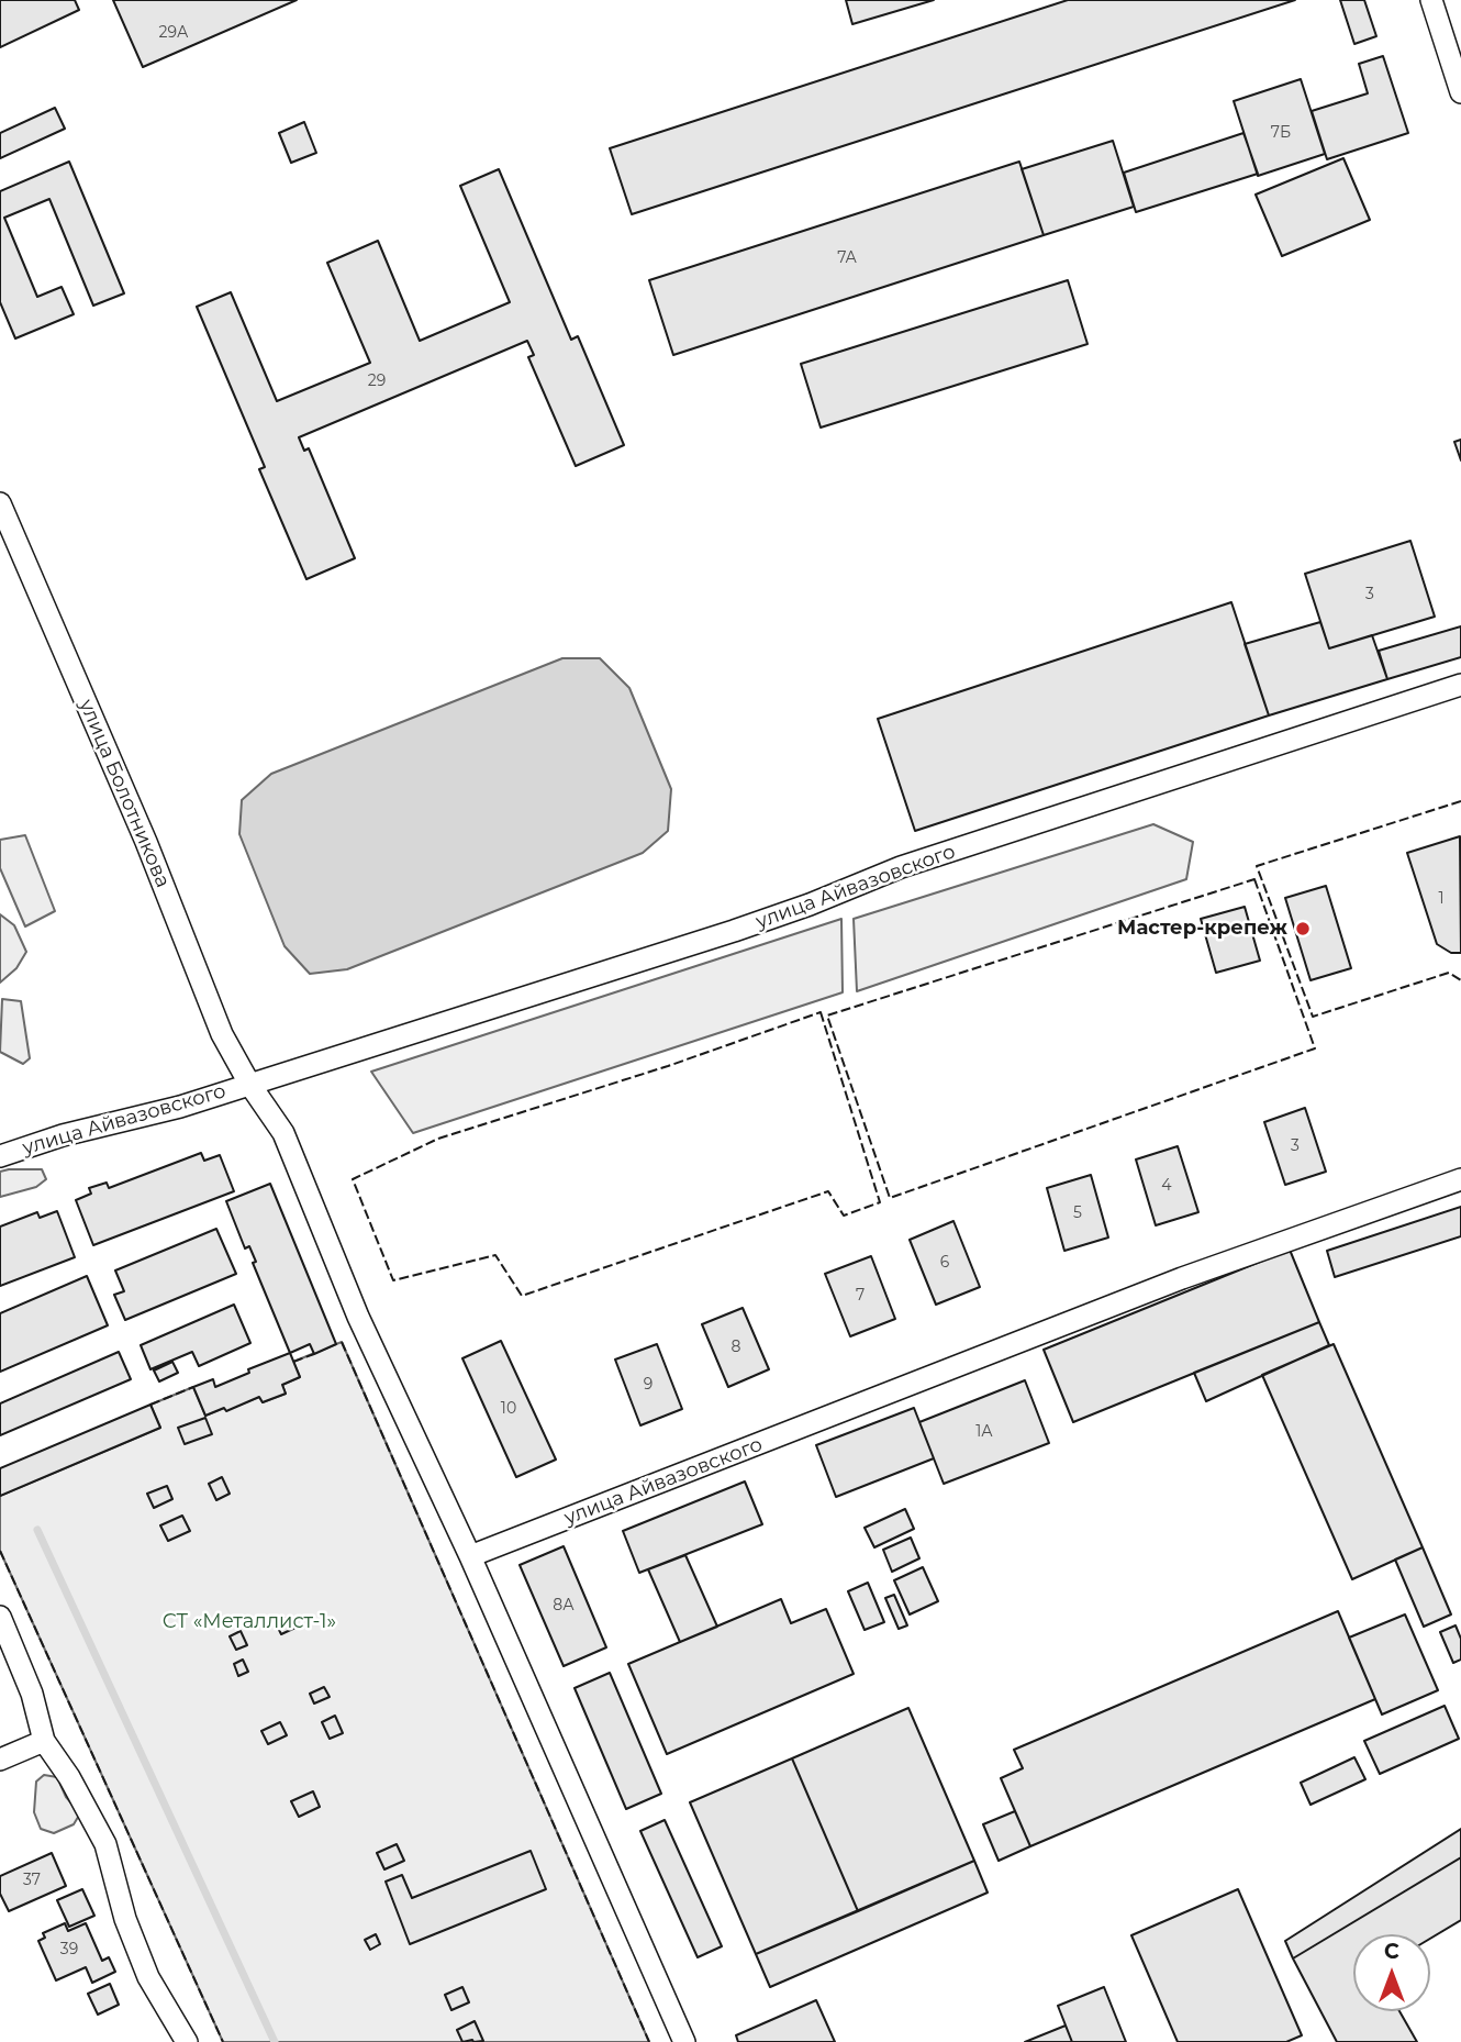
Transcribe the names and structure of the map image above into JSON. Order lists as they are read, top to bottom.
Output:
{
  "streets": {
    "street": ["улица Болотникова", "улица Айвазовского"]
  },
  "crossings": [
    ["улица Болотникова", "улица Айвазовского"]
  ],
  "parks": ["СТ «Металлист-1»"],
  "places": ["Мастер-крепеж"],
  "house_numbers": [
    "29А",
    "7Б",
    "7А",
    "29",
    "3",
    "1",
    "3",
    "4",
    "5",
    "6",
    "7",
    "8",
    "9",
    "10",
    "1А",
    "8А",
    "37",
    "39"
  ],
  "north": "top"
}
